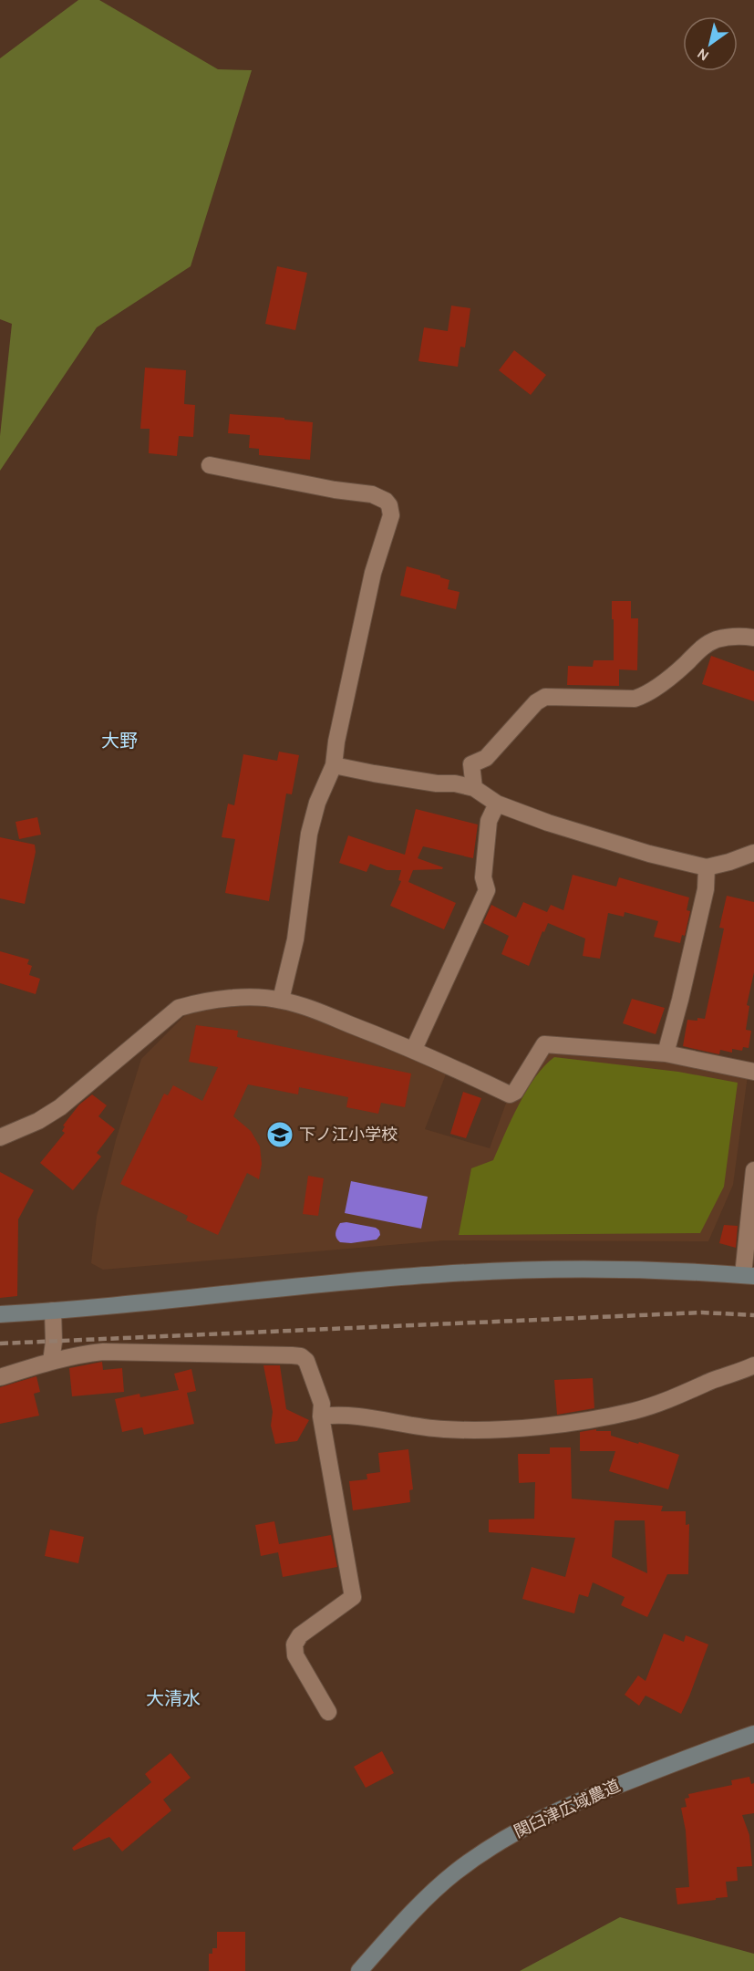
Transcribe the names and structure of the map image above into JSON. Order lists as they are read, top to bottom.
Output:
{
  "streets": {
    "street": ["関臼津広域農道"]
  },
  "districts": ["大野", "大清水"],
  "places": {
    "school or university": ["下ノ江小学校"]
  },
  "north": "bottom left"
}
